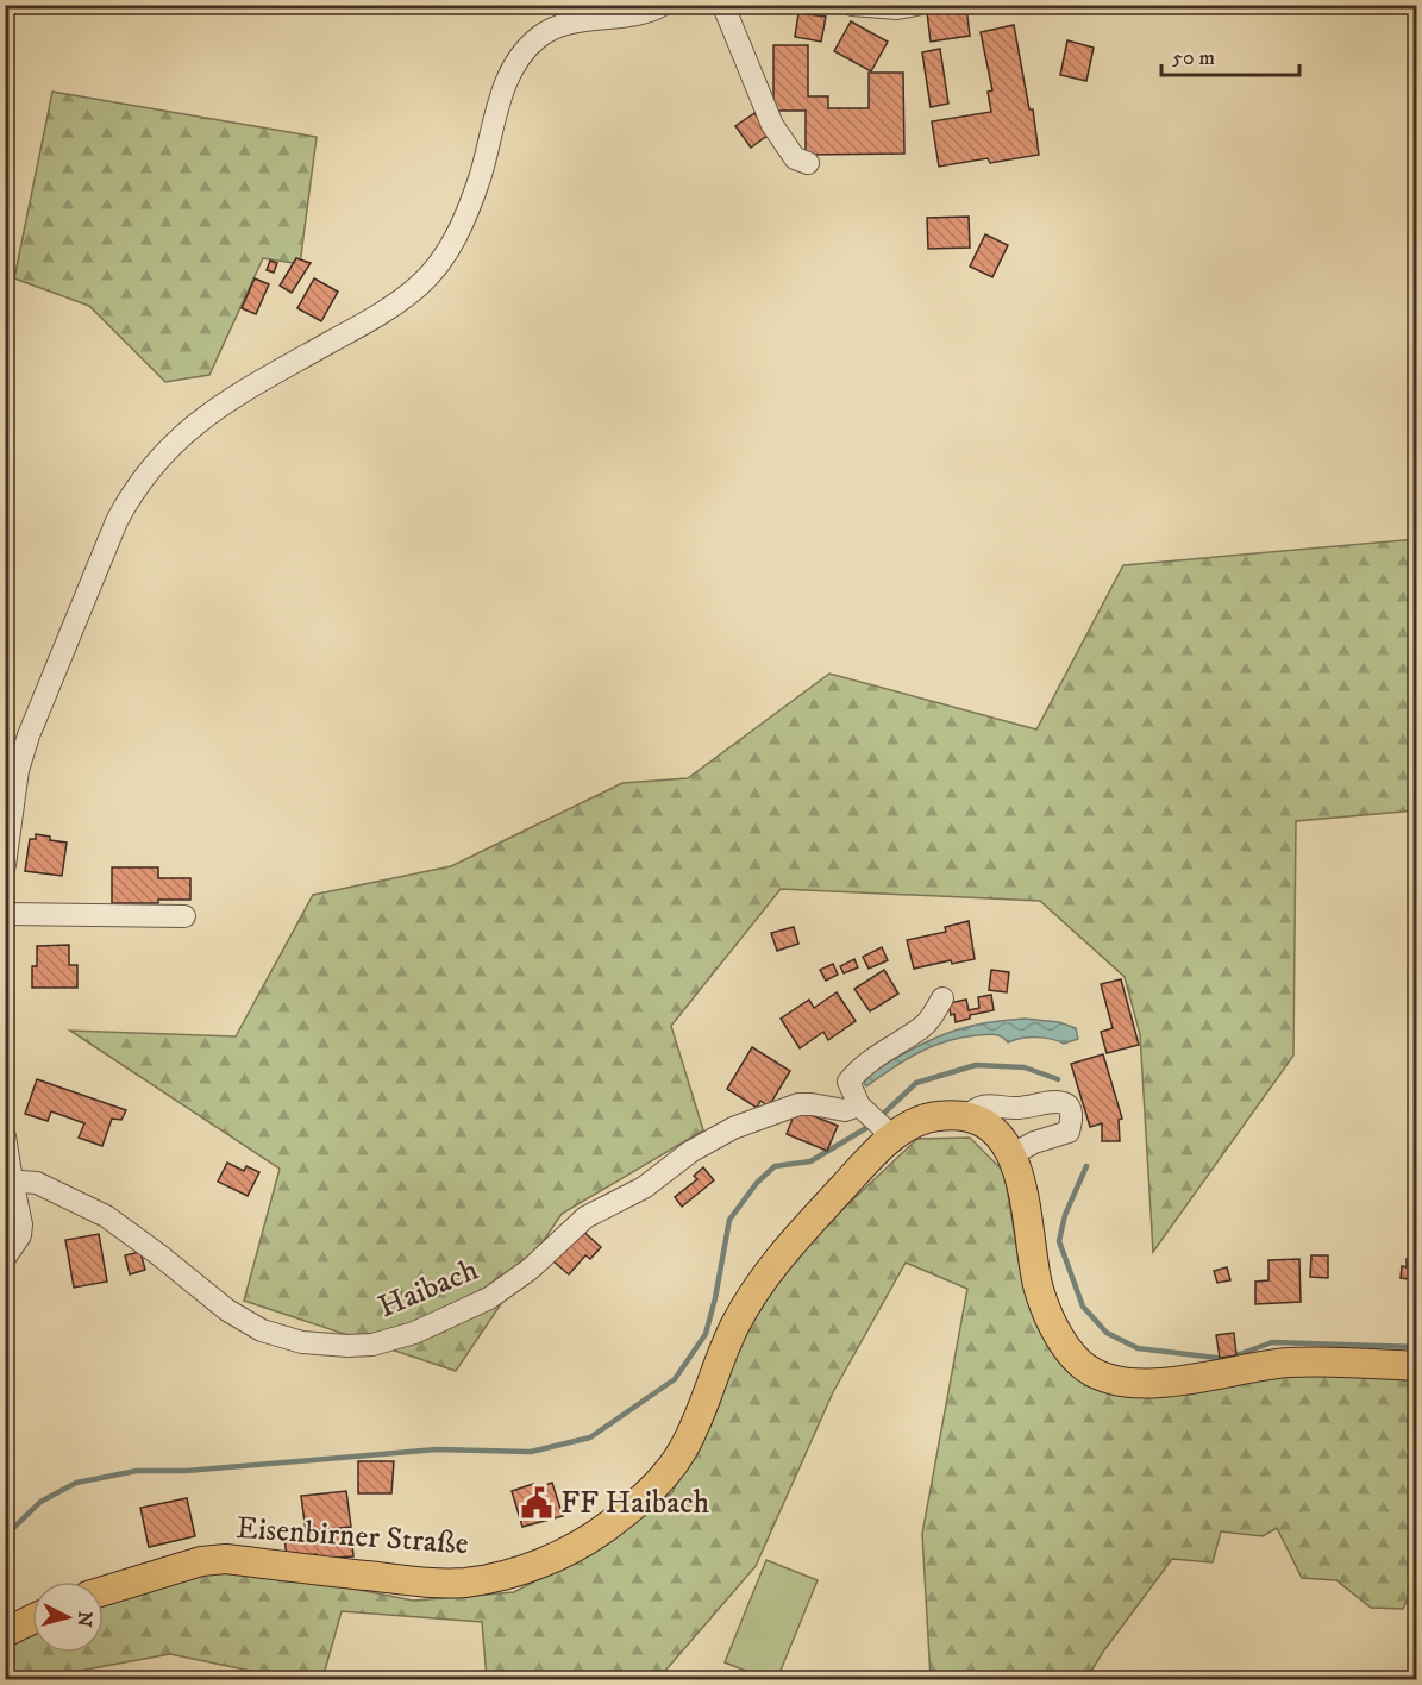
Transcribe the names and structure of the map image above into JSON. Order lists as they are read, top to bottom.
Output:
{
  "streets": {
    "main road": ["Eisenbirner Straße"],
    "street": ["Haibach"]
  },
  "crossings": [
    ["Haibach", "Eisenbirner Straße"]
  ],
  "places": {
    "public building": ["FF Haibach"]
  },
  "scale_bar": "50 m",
  "north": "right"
}
